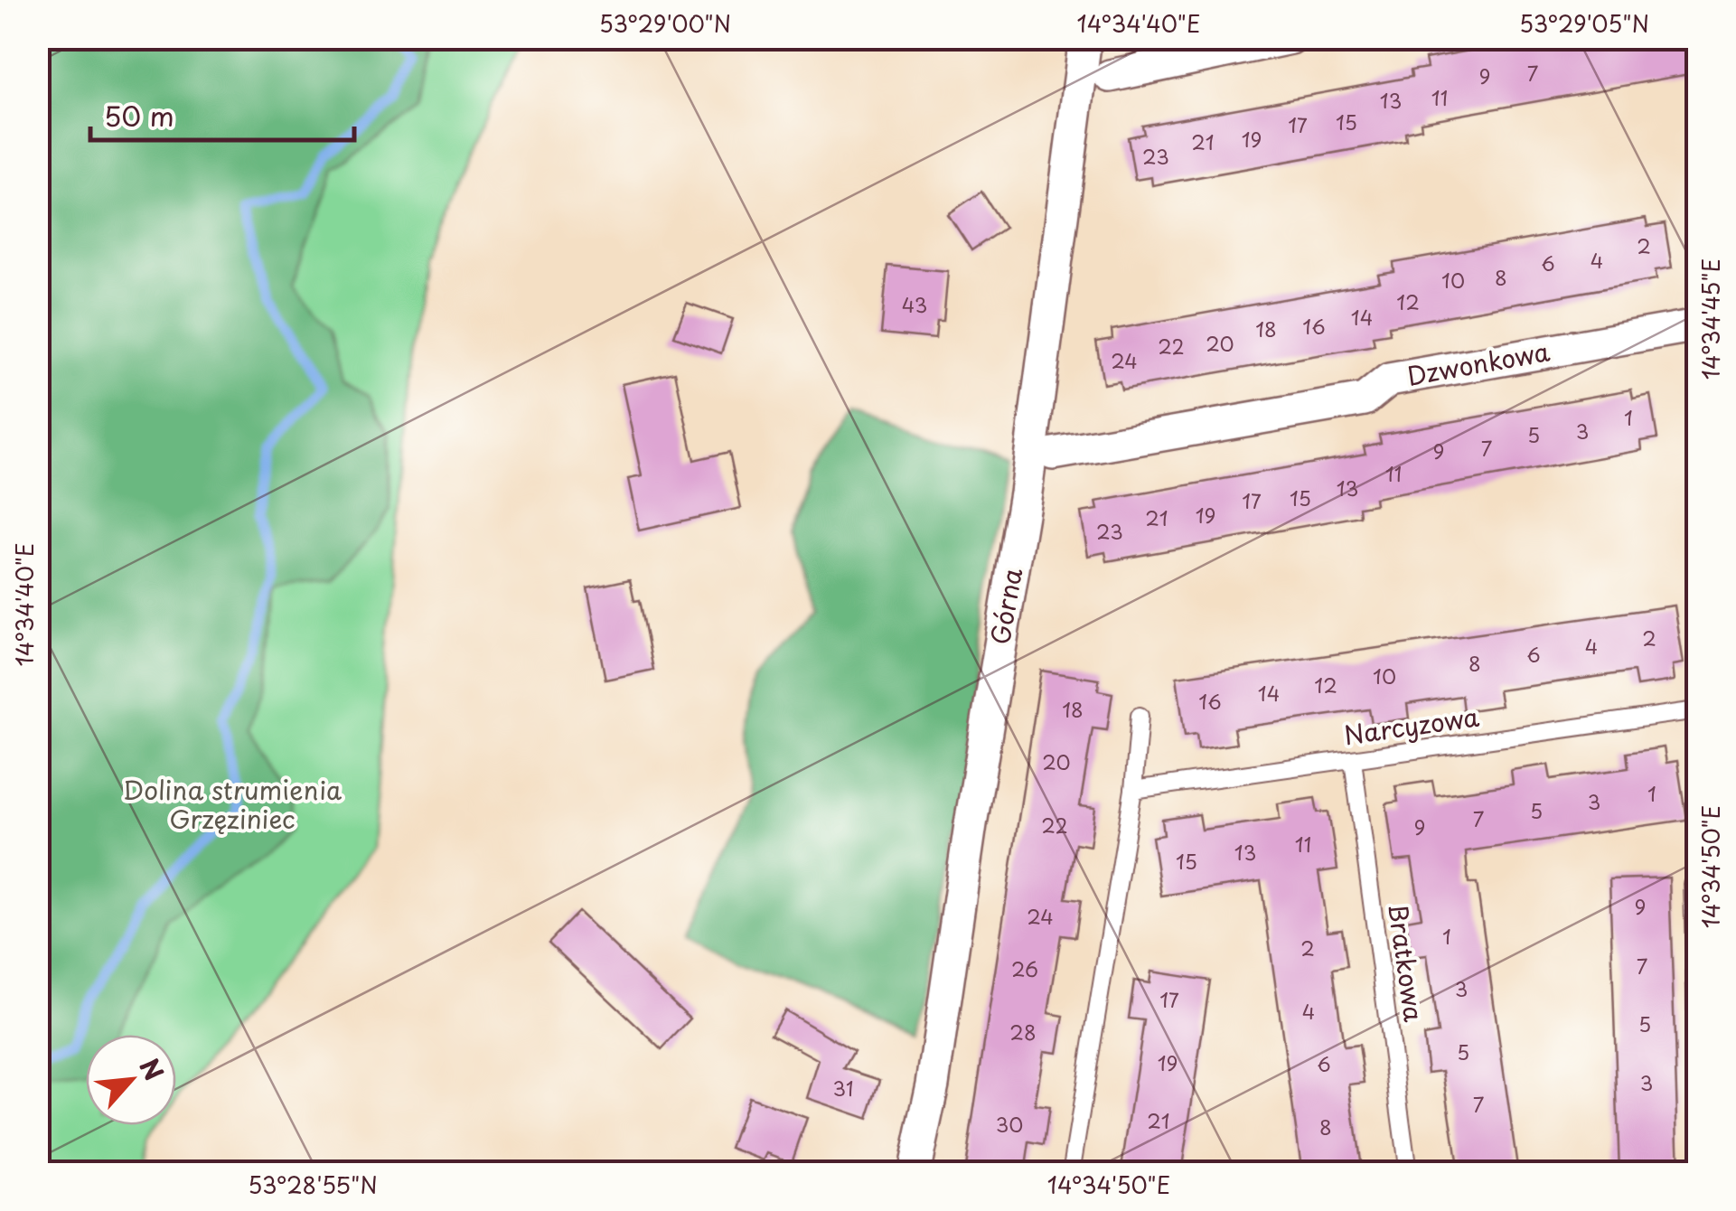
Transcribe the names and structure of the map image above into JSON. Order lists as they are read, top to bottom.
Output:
{
  "streets": {
    "street": ["Dzwonkowa", "Górna"],
    "lane": ["Narcyzowa", "Bratkowa"]
  },
  "crossings": [
    ["Narcyzowa", "Bratkowa"]
  ],
  "parks": ["Dolina strumienia Grzęziniec"],
  "house_numbers": [
    "7",
    "9",
    "11",
    "13",
    "15",
    "17",
    "19",
    "21",
    "23",
    "2",
    "4",
    "6",
    "8",
    "10",
    "12",
    "43",
    "14",
    "16",
    "18",
    "20",
    "22",
    "24",
    "1",
    "3",
    "5",
    "7",
    "9",
    "11",
    "13",
    "15",
    "17",
    "19",
    "21",
    "23",
    "2",
    "4",
    "6",
    "8",
    "10",
    "12",
    "14",
    "16",
    "18",
    "20",
    "1",
    "3",
    "5",
    "7",
    "22",
    "9",
    "11",
    "13",
    "15",
    "9",
    "24",
    "1",
    "2",
    "7",
    "26",
    "3",
    "17",
    "4",
    "5",
    "28",
    "5",
    "19",
    "6",
    "3",
    "31",
    "7",
    "21",
    "30",
    "8"
  ],
  "scale_bar": "50 m",
  "north": "top right",
  "coordinates": [
    "53°29'00\"N",
    "14°34'40\"E",
    "53°29'05\"N",
    "14°34'45\"E",
    "14°34'50\"E",
    "53°28'55\"N"
  ]
}
